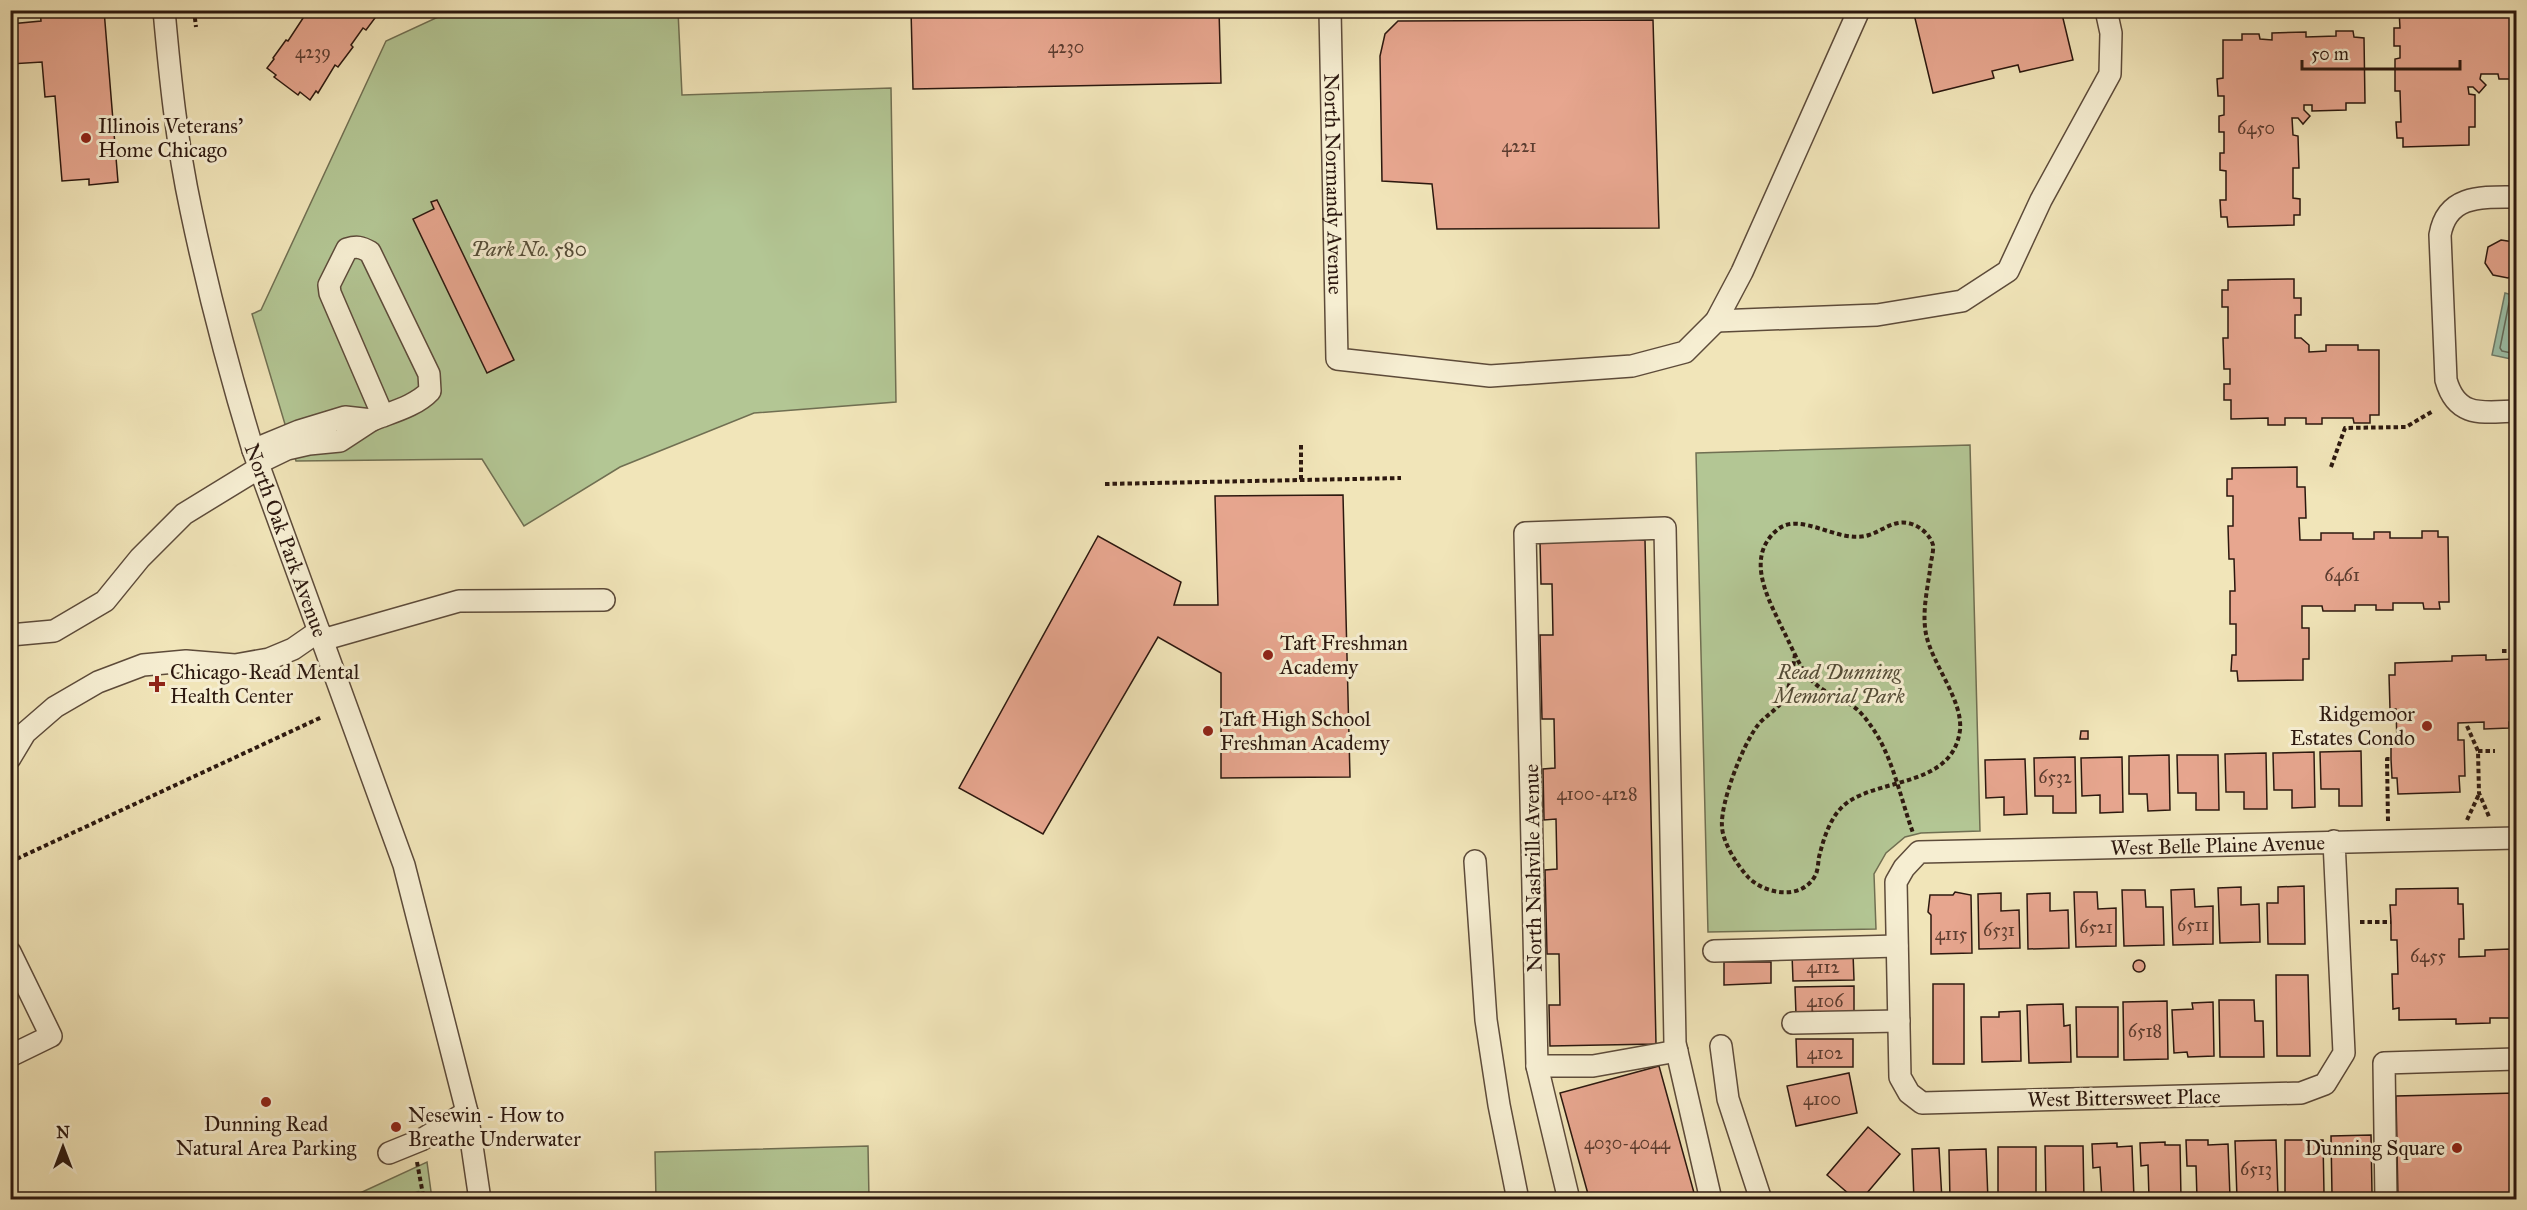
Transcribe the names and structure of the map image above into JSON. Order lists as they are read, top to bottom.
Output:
{
  "streets": {
    "street": [
      "North Normandy Avenue",
      "North Oak Park Avenue",
      "West Belle Plaine Avenue",
      "North Nashville Avenue",
      "West Bittersweet Place"
    ]
  },
  "crossings": [
    ["West Belle Plaine Avenue", "West Bittersweet Place"]
  ],
  "parks": ["Park No. 580", "Read Dunning Memorial Park"],
  "places": {
    "other": [
      "Illinois Veterans' Home Chicago",
      "Taft Freshman Academy",
      "Ridgemoor Estates Condo",
      "Taft High School Freshman Academy",
      "Dunning Read Natural Area Parking",
      "Nesewin - How to Breathe Underwater",
      "Dunning Square"
    ],
    "health": ["Chicago-Read Mental Health Center"]
  },
  "house_numbers": [
    "4230",
    "4239",
    "6450",
    "4221",
    "6461",
    "6532",
    "4100-4128",
    "6511",
    "6521",
    "6531",
    "4115",
    "6455",
    "4112",
    "4106",
    "6518",
    "4102",
    "4100",
    "4030-4044",
    "6513"
  ],
  "scale_bar": "50 m",
  "north": "top"
}
